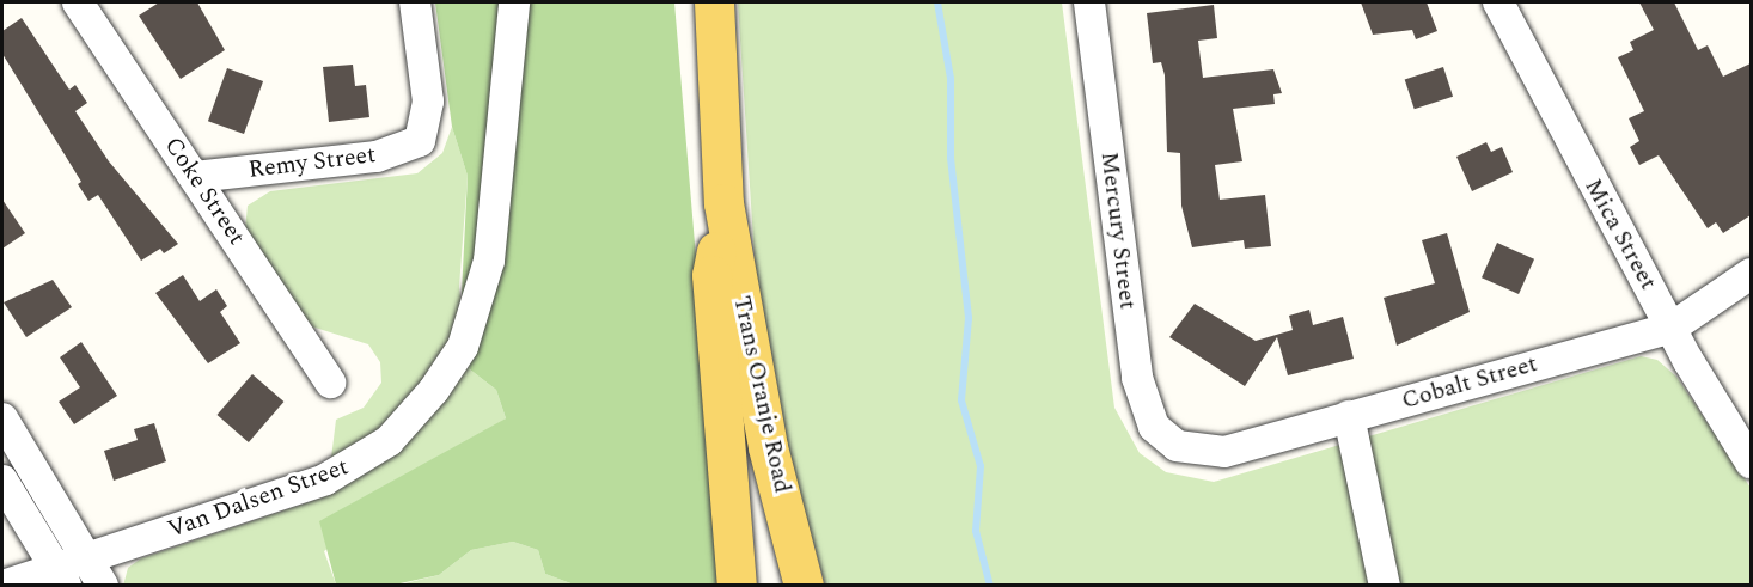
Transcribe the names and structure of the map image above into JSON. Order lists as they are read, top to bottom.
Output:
{
  "streets": {
    "main road": ["Trans Oranje Road"],
    "street": [
      "Remy Street",
      "Coke Street",
      "Mercury Street",
      "Mica Street",
      "Cobalt Street",
      "Van Dalsen Street"
    ]
  },
  "crossings": [
    ["Remy Street", "Coke Street"],
    ["Mercury Street", "Cobalt Street"],
    ["Mica Street", "Cobalt Street"]
  ]
}
